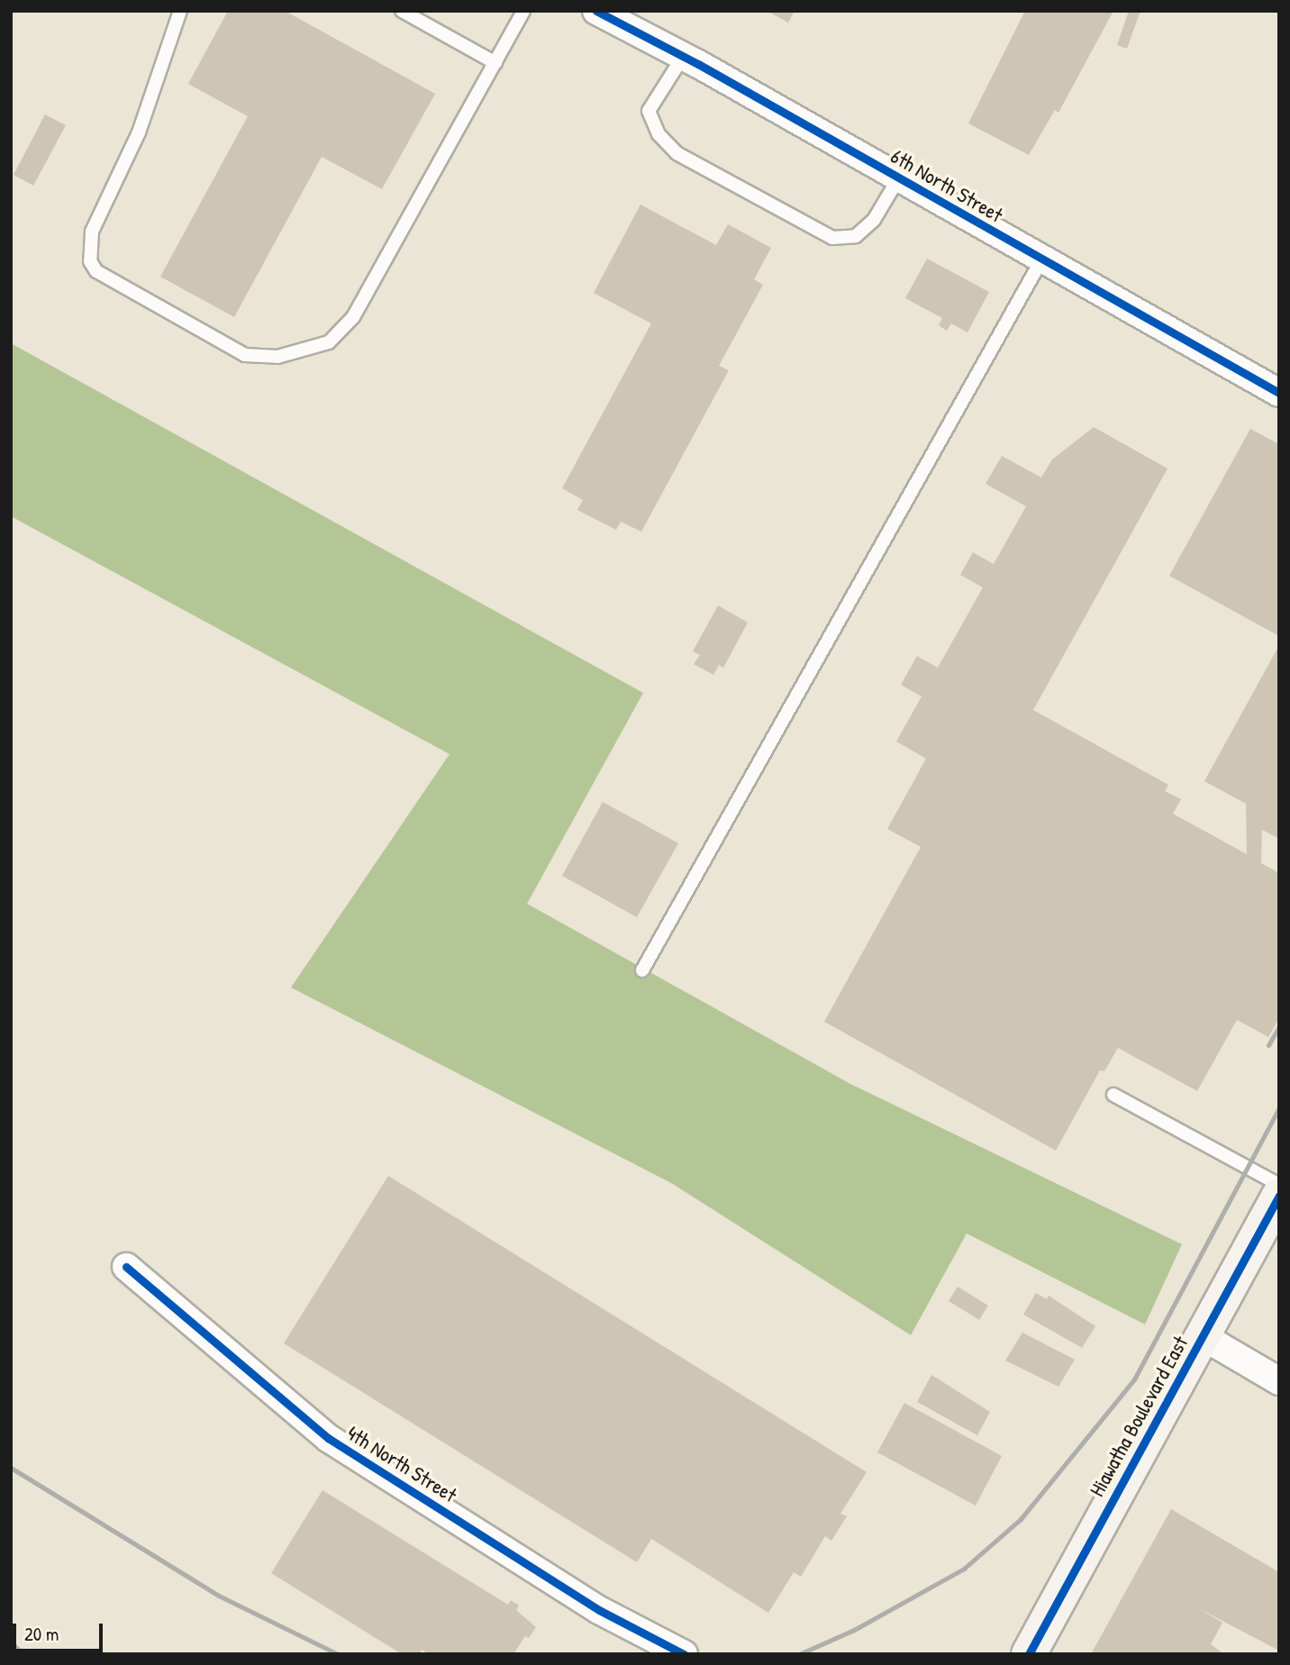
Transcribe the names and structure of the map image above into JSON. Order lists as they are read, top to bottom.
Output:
{
  "streets": {
    "street": ["6th North Street", "Hiawatha Boulevard East", "4th North Street"]
  },
  "scale_bar": "20 m"
}
